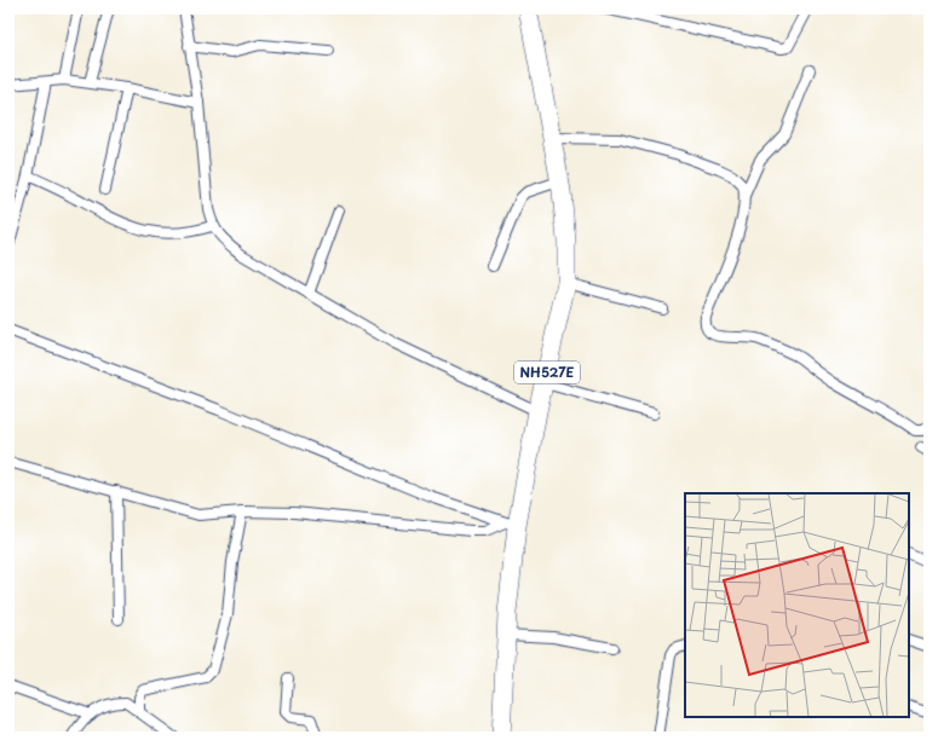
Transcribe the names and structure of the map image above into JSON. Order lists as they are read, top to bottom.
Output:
{
  "streets": {
    "highway": ["NH527E"]
  }
}
